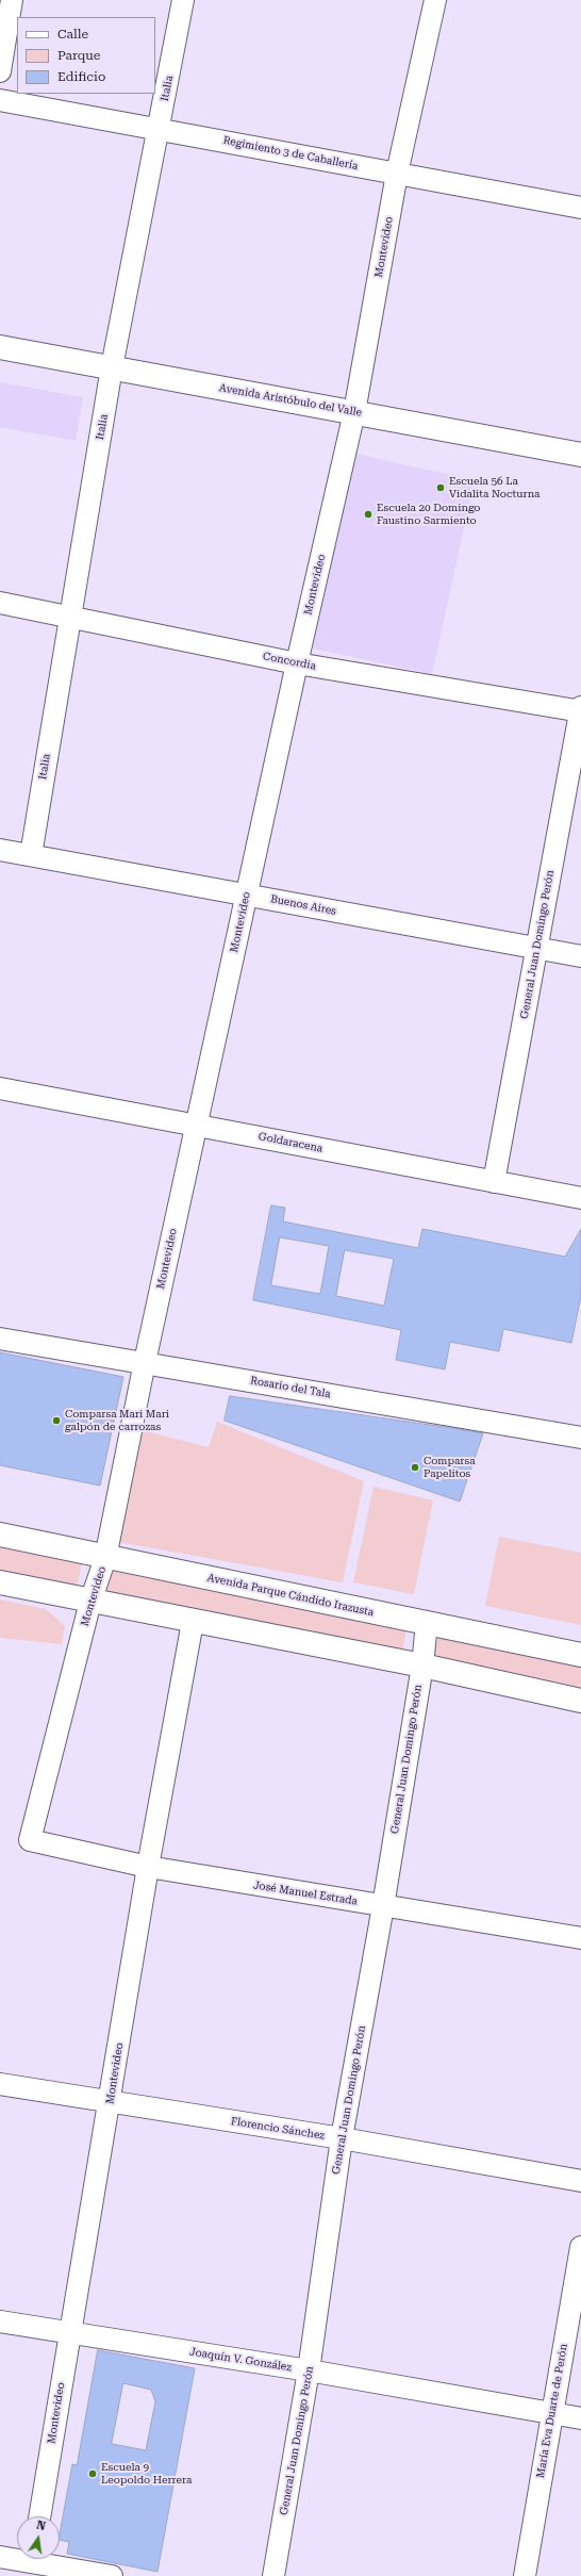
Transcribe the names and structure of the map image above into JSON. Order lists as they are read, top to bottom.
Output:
{
  "streets": {
    "main road": ["Avenida Aristóbulo del Valle", "Avenida Parque Cándido Irazusta"],
    "street": [
      "Italia",
      "Regimiento 3 de Caballería",
      "Montevideo",
      "Concordia",
      "Buenos Aires",
      "General Juan Domingo Perón",
      "Goldaracena",
      "Rosario del Tala",
      "José Manuel Estrada",
      "Florencio Sánchez",
      "Joaquín V. González",
      "María Eva Duarte de Perón"
    ]
  },
  "crossings": [
    ["Italia", "Regimiento 3 de Caballería"],
    ["Italia", "Avenida Aristóbulo del Valle"],
    ["Italia", "Concordia"],
    ["Italia", "Buenos Aires"],
    ["Regimiento 3 de Caballería", "Montevideo"],
    ["Montevideo", "Avenida Aristóbulo del Valle"],
    ["Montevideo", "Concordia"],
    ["Montevideo", "Buenos Aires"],
    ["Montevideo", "Goldaracena"],
    ["Montevideo", "Rosario del Tala"],
    ["Montevideo", "Avenida Parque Cándido Irazusta"],
    ["Montevideo", "José Manuel Estrada"],
    ["Montevideo", "Florencio Sánchez"],
    ["Montevideo", "Joaquín V. González"],
    ["Concordia", "General Juan Domingo Perón"],
    ["Buenos Aires", "General Juan Domingo Perón"],
    ["General Juan Domingo Perón", "Goldaracena"],
    ["General Juan Domingo Perón", "Avenida Parque Cándido Irazusta"],
    ["General Juan Domingo Perón", "José Manuel Estrada"],
    ["General Juan Domingo Perón", "Florencio Sánchez"],
    ["General Juan Domingo Perón", "Joaquín V. González"],
    ["Joaquín V. González", "María Eva Duarte de Perón"]
  ],
  "places": [
    "Escuela 56 La Vidalita Nocturna",
    "Escuela 20 Domingo Faustino Sarmiento",
    "Comparsa Mari Mari galpón de carrozas",
    "Comparsa Papelitos",
    "Escuela 9 Leopoldo Herrera"
  ],
  "legend": ["Calle", "Parque", "Edificio"],
  "north": "top"
}
